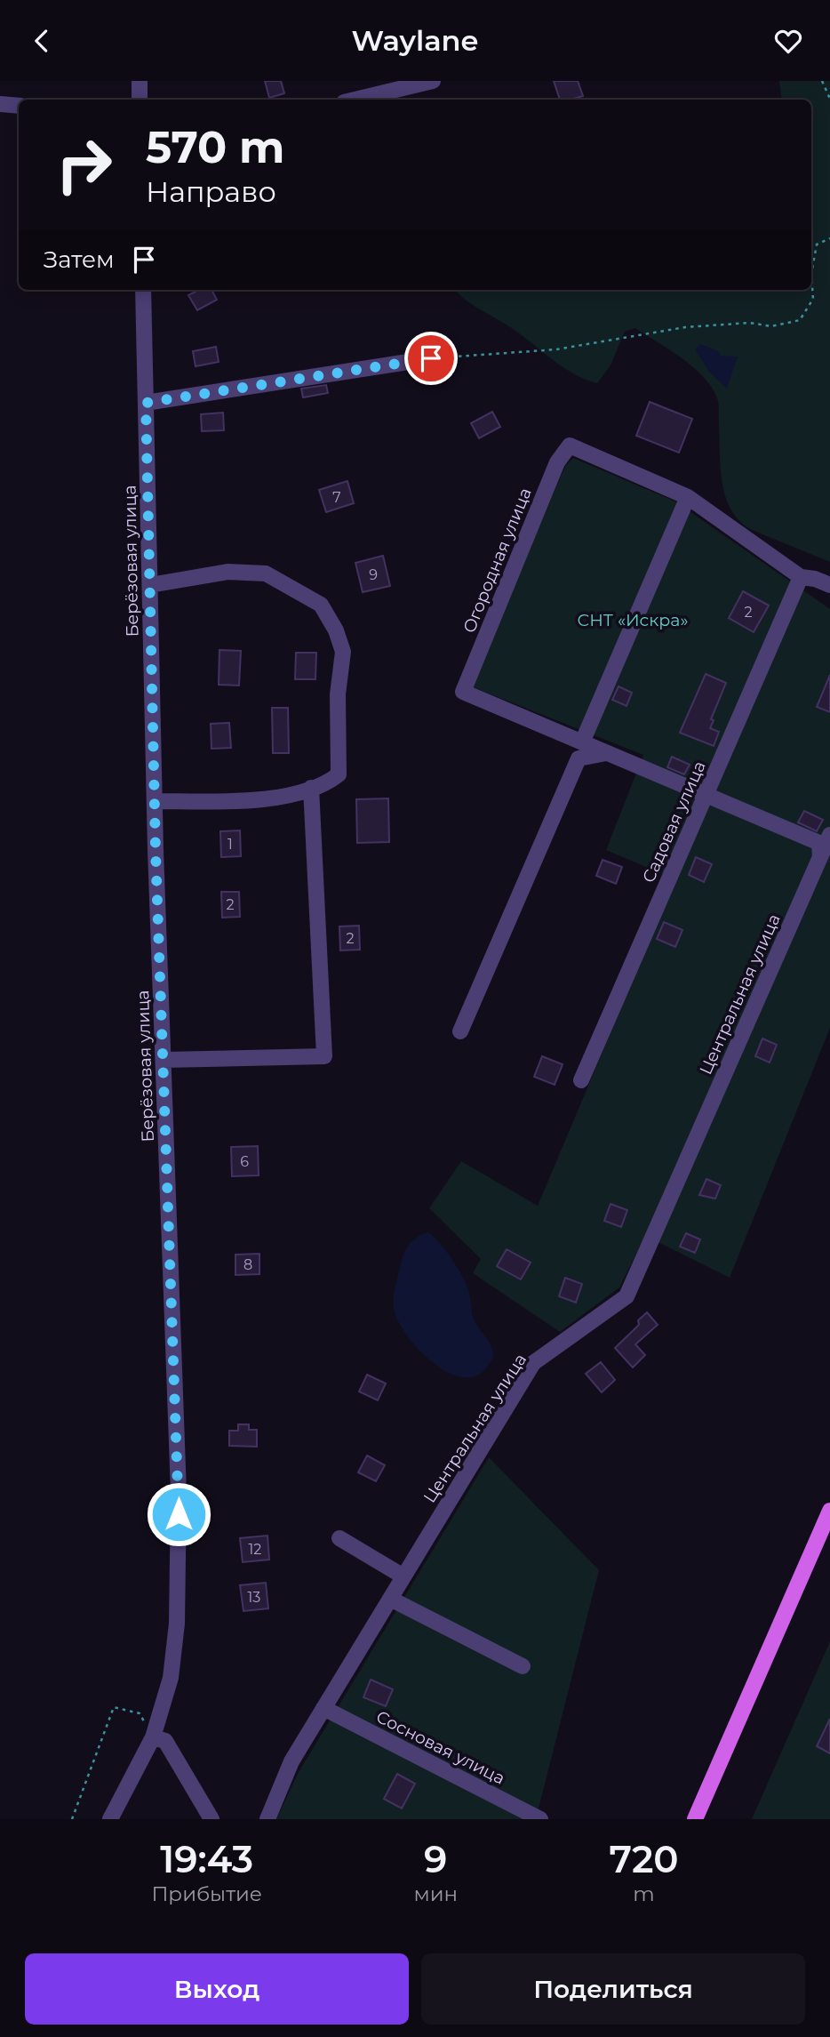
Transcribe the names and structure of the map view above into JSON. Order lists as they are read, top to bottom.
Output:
{
  "streets": {
    "street": [
      "Огородная улица",
      "Берёзовая улица",
      "Садовая улица",
      "Центральная улица",
      "Сосновая улица"
    ]
  },
  "crossings": [
    ["Центральная улица", "Сосновая улица"]
  ],
  "parks": ["СНТ «Искра»"],
  "house_numbers": [
    "7",
    "9",
    "2",
    "1",
    "2",
    "2",
    "6",
    "8",
    "12",
    "13"
  ],
  "page": {
    "header": "Waylane",
    "turn": ["570 m", "Направо"],
    "then": "Затем",
    "eta": [
      "19:43",
      "Прибытие",
      "9",
      "мин",
      "720",
      "m"
    ],
    "buttons": ["Выход", "Поделиться"]
  }
}
